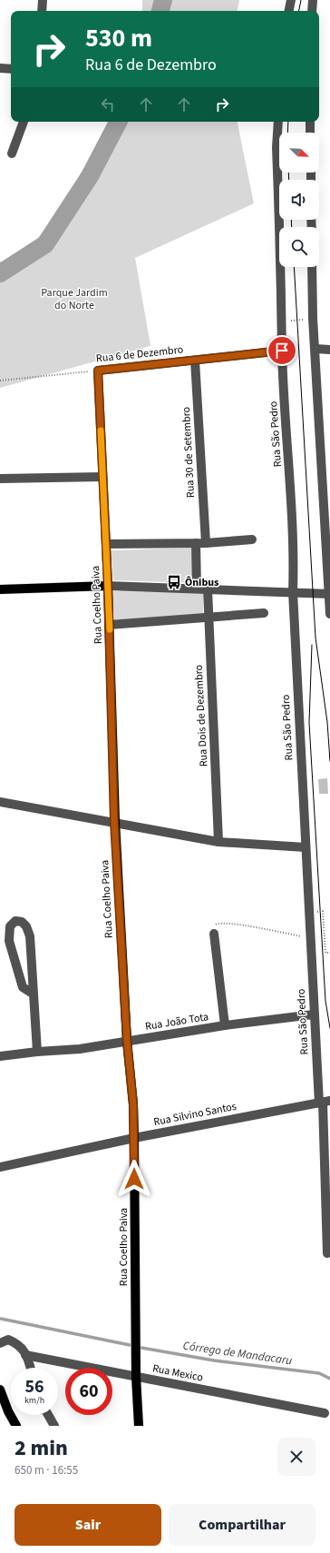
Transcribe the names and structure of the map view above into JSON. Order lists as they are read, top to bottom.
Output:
{
  "streets": {
    "main road": ["Rua Coelho Paiva"],
    "street": [
      "Rua 6 de Dezembro",
      "Rua São Pedro",
      "Rua 30 de Setembro",
      "Rua Dois de Dezembro",
      "Rua João Tota",
      "Rua Silvino Santos",
      "Rua Mexico"
    ]
  },
  "crossings": [
    ["Rua 6 de Dezembro", "Rua São Pedro"],
    ["Rua 6 de Dezembro", "Rua 30 de Setembro"],
    ["Rua 6 de Dezembro", "Rua Coelho Paiva"],
    ["Rua São Pedro", "Rua João Tota"],
    ["Rua São Pedro", "Rua Silvino Santos"],
    ["Rua Coelho Paiva", "Rua João Tota"],
    ["Rua Coelho Paiva", "Rua Silvino Santos"],
    ["Rua Coelho Paiva", "Rua Mexico"]
  ],
  "water": ["Córrego de Mandacaru"],
  "parks": ["Parque Jardim do Norte"],
  "places": {
    "bus stop": ["Ônibus"]
  },
  "north": "bottom right",
  "page": {
    "turn": ["530 m", "Rua 6 de Dezembro"],
    "speed": "56 km/h",
    "limit": "60",
    "heading": ["2 min", "650 m · 16:55"],
    "buttons": ["Sair", "Compartilhar"]
  }
}
